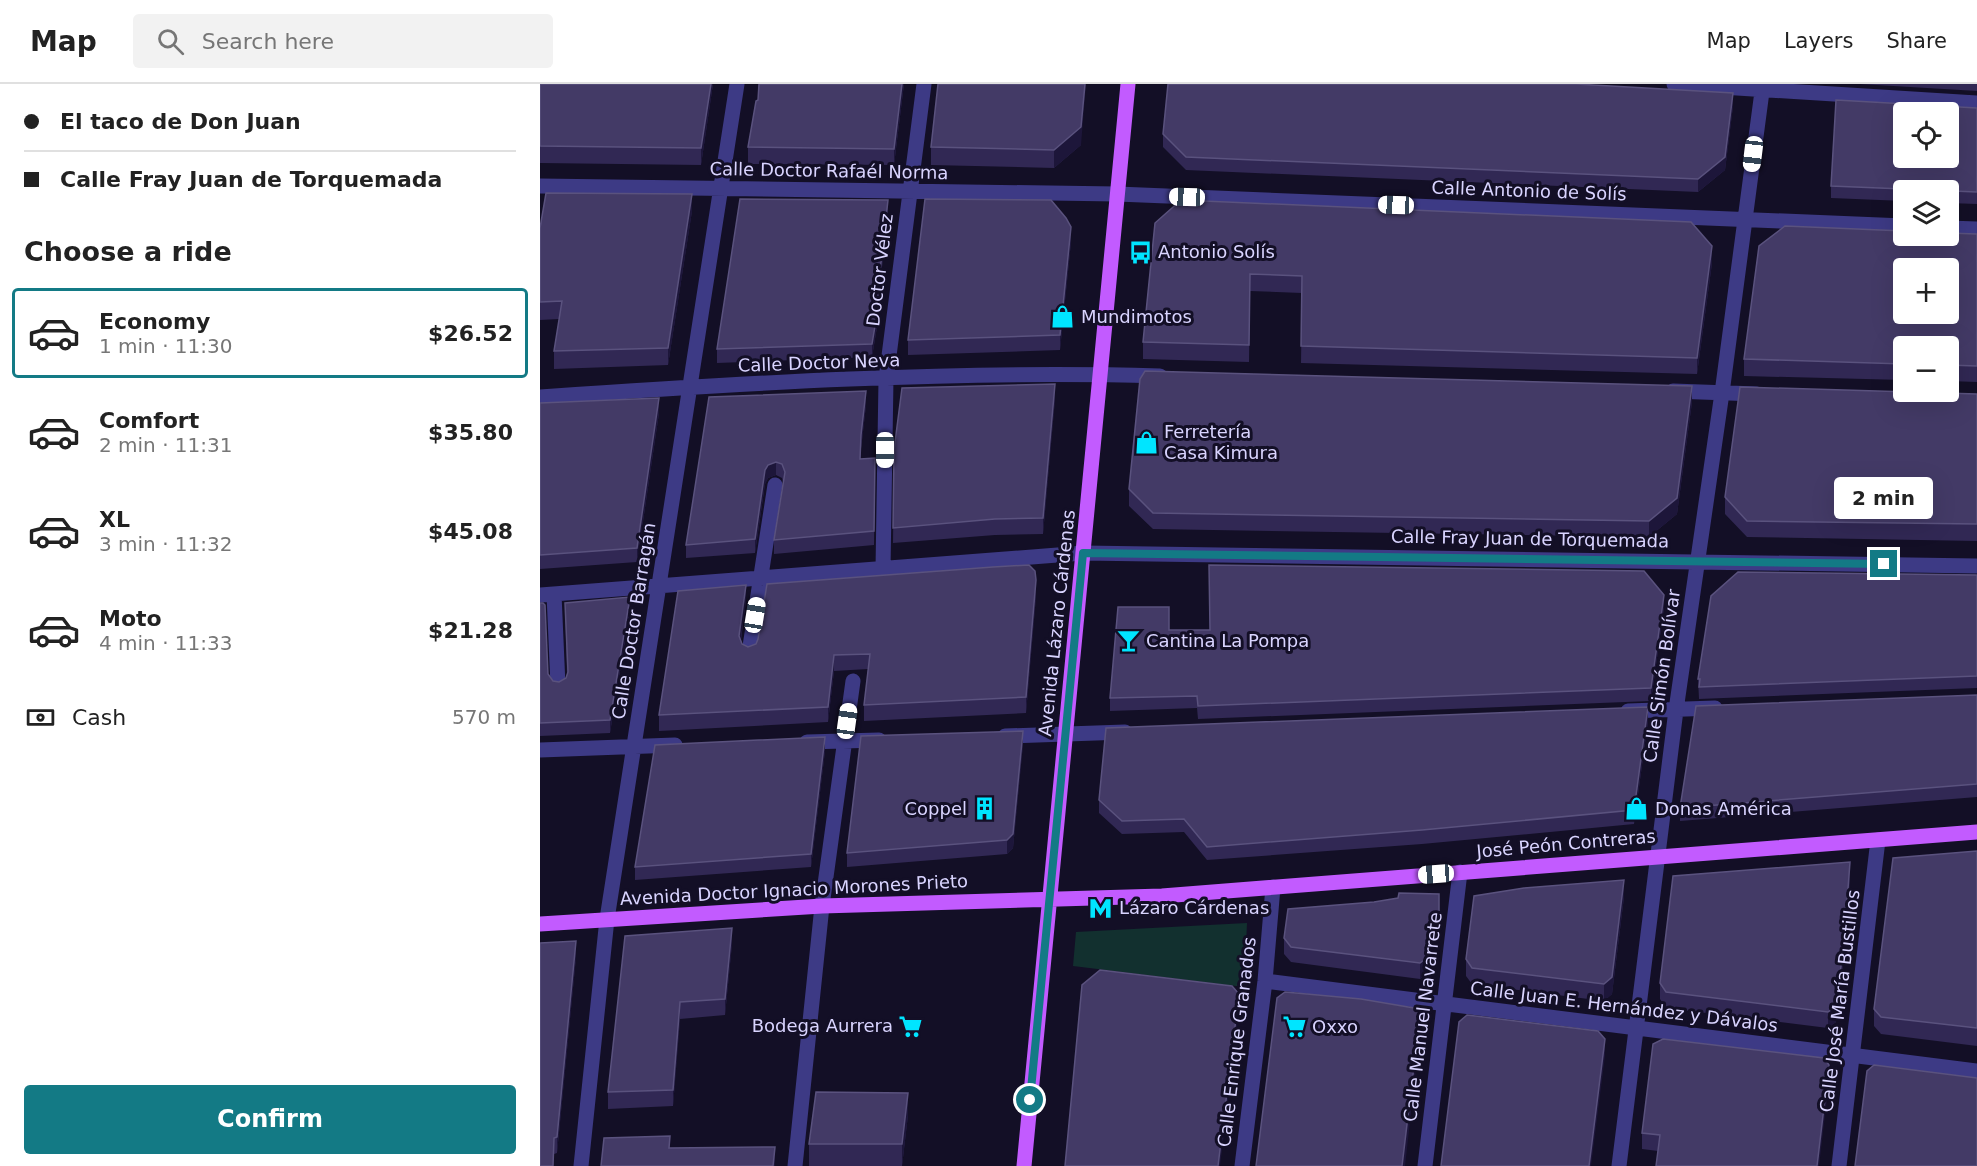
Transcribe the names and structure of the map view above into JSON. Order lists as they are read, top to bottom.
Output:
{
  "streets": {
    "main road": ["Avenida Lázaro Cárdenas", "José Peón Contreras", "Avenida Doctor Ignacio Morones Prieto"],
    "street": [
      "Calle Doctor Rafaél Norma",
      "Calle Antonio de Solís",
      "Doctor Vélez",
      "Calle Doctor Neva",
      "Calle Fray Juan de Torquemada",
      "Calle Doctor Barragán",
      "Calle Simón Bolívar",
      "Calle José María Bustillos",
      "Calle Juan E. Hernández y Dávalos",
      "Calle Manuel Navarrete",
      "Calle Enrique Granados"
    ]
  },
  "crossings": [
    ["Calle Doctor Rafaél Norma", "Calle Antonio de Solís"],
    ["Calle Doctor Rafaél Norma", "Doctor Vélez"],
    ["Calle Doctor Rafaél Norma", "Calle Doctor Barragán"],
    ["Calle Doctor Rafaél Norma", "Avenida Lázaro Cárdenas"],
    ["Calle Antonio de Solís", "Avenida Lázaro Cárdenas"],
    ["Calle Antonio de Solís", "Calle Simón Bolívar"],
    ["Doctor Vélez", "Calle Doctor Neva"],
    ["Doctor Vélez", "Calle Fray Juan de Torquemada"],
    ["Calle Doctor Neva", "Calle Doctor Barragán"],
    ["Calle Doctor Neva", "Avenida Lázaro Cárdenas"],
    ["Calle Fray Juan de Torquemada", "Calle Doctor Barragán"],
    ["Calle Fray Juan de Torquemada", "Avenida Lázaro Cárdenas"],
    ["Calle Fray Juan de Torquemada", "Calle Simón Bolívar"],
    ["Calle Doctor Barragán", "Avenida Doctor Ignacio Morones Prieto"],
    ["Avenida Lázaro Cárdenas", "José Peón Contreras"],
    ["Avenida Lázaro Cárdenas", "Avenida Doctor Ignacio Morones Prieto"],
    ["Calle Simón Bolívar", "José Peón Contreras"],
    ["Calle Simón Bolívar", "Calle Juan E. Hernández y Dávalos"],
    ["José Peón Contreras", "Avenida Doctor Ignacio Morones Prieto"],
    ["José Peón Contreras", "Calle José María Bustillos"],
    ["José Peón Contreras", "Calle Manuel Navarrete"],
    ["José Peón Contreras", "Calle Enrique Granados"],
    ["Calle José María Bustillos", "Calle Juan E. Hernández y Dávalos"],
    ["Calle Juan E. Hernández y Dávalos", "Calle Manuel Navarrete"],
    ["Calle Juan E. Hernández y Dávalos", "Calle Enrique Granados"]
  ],
  "places": {
    "bus stop": ["Antonio Solís"],
    "shop": ["Mundimotos", "Ferretería Casa Kimura", "Donas América"],
    "bar": ["Cantina La Pompa"],
    "building": ["Coppel"],
    "metro station": ["Lázaro Cárdenas"],
    "supermarket": ["Bodega Aurrera", "Oxxo"]
  },
  "page": {
    "header": "Map",
    "search": "Search here",
    "nav": ["Map", "Layers", "Share"],
    "banner": ["El taco de Don Juan", "Calle Fray Juan de Torquemada"],
    "map_buttons": ["+", "−"],
    "heading": "Choose a ride",
    "list": [
      {
        "name": "Economy",
        "note": "1 min · 11:30",
        "value": "$26.52"
      },
      {
        "name": "Comfort",
        "note": "2 min · 11:31",
        "value": "$35.80"
      },
      {
        "name": "XL",
        "note": "3 min · 11:32",
        "value": "$45.08"
      },
      {
        "name": "Moto",
        "note": "4 min · 11:33",
        "value": "$21.28"
      }
    ],
    "bubble": "2 min",
    "pay": ["Cash", "570 m"],
    "buttons": "Confirm"
  }
}
